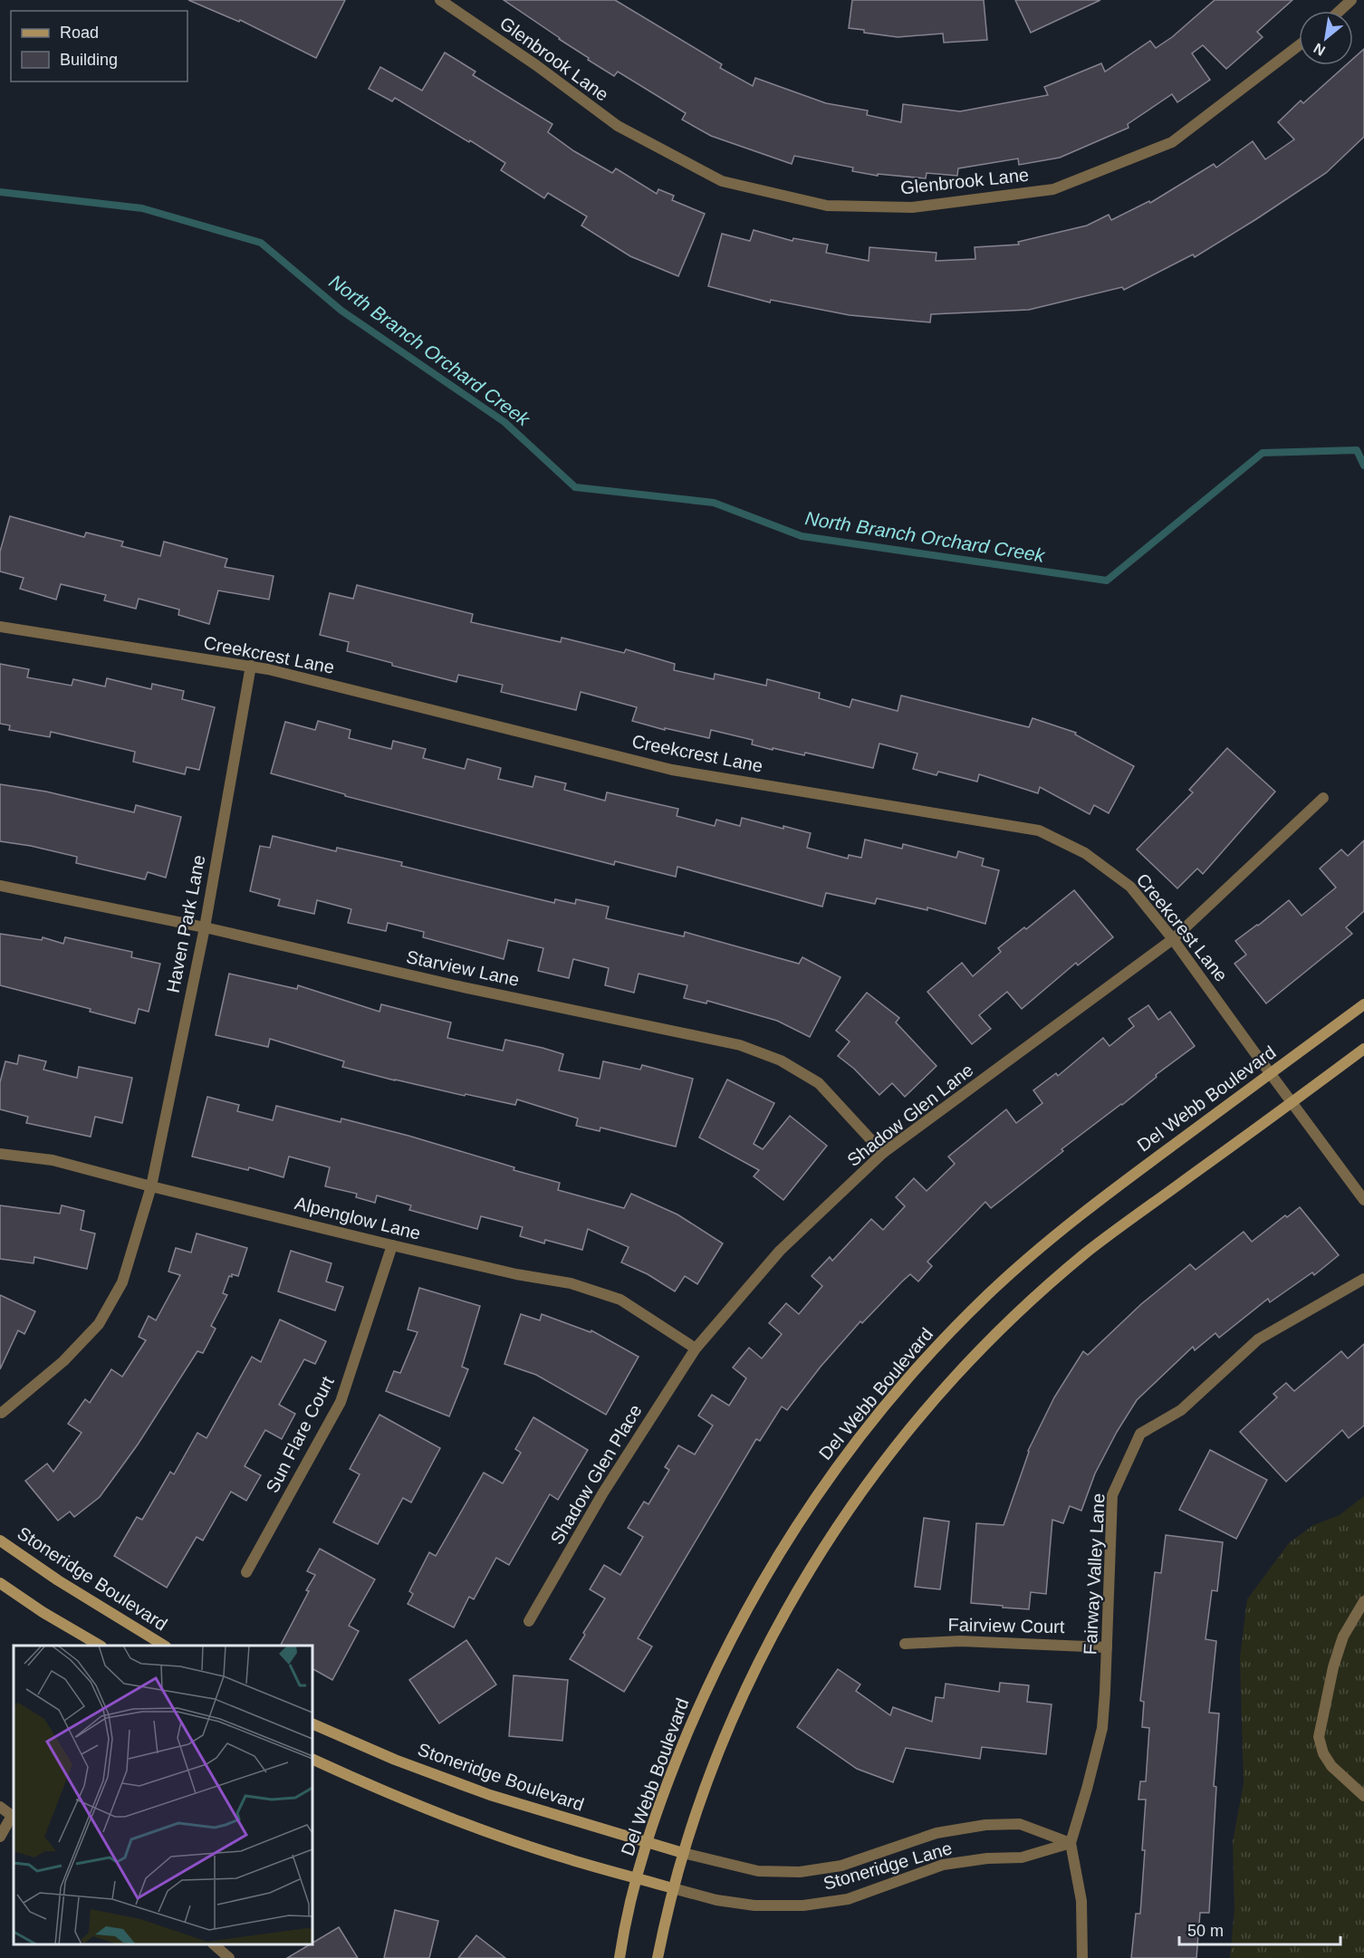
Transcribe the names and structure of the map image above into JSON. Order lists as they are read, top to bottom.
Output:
{
  "streets": {
    "street": [
      "Glenbrook Lane",
      "Creekcrest Lane",
      "Haven Park Lane",
      "Starview Lane",
      "Del Webb Boulevard",
      "Shadow Glen Lane",
      "Alpenglow Lane",
      "Sun Flare Court",
      "Shadow Glen Place",
      "Fairway Valley Lane",
      "Stoneridge Boulevard",
      "Fairview Court",
      "Stoneridge Lane"
    ]
  },
  "crossings": [
    ["Creekcrest Lane", "Haven Park Lane"],
    ["Creekcrest Lane", "Del Webb Boulevard"],
    ["Creekcrest Lane", "Shadow Glen Lane"],
    ["Haven Park Lane", "Starview Lane"],
    ["Haven Park Lane", "Alpenglow Lane"],
    ["Starview Lane", "Shadow Glen Lane"],
    ["Del Webb Boulevard", "Stoneridge Boulevard"],
    ["Shadow Glen Lane", "Alpenglow Lane"],
    ["Shadow Glen Lane", "Shadow Glen Place"],
    ["Alpenglow Lane", "Sun Flare Court"],
    ["Alpenglow Lane", "Shadow Glen Place"],
    ["Fairway Valley Lane", "Fairview Court"],
    ["Fairway Valley Lane", "Stoneridge Lane"],
    ["Stoneridge Boulevard", "Stoneridge Lane"]
  ],
  "water": ["North Branch Orchard Creek"],
  "legend": ["Road", "Building"],
  "scale_bar": "50 m",
  "north": "bottom left"
}
